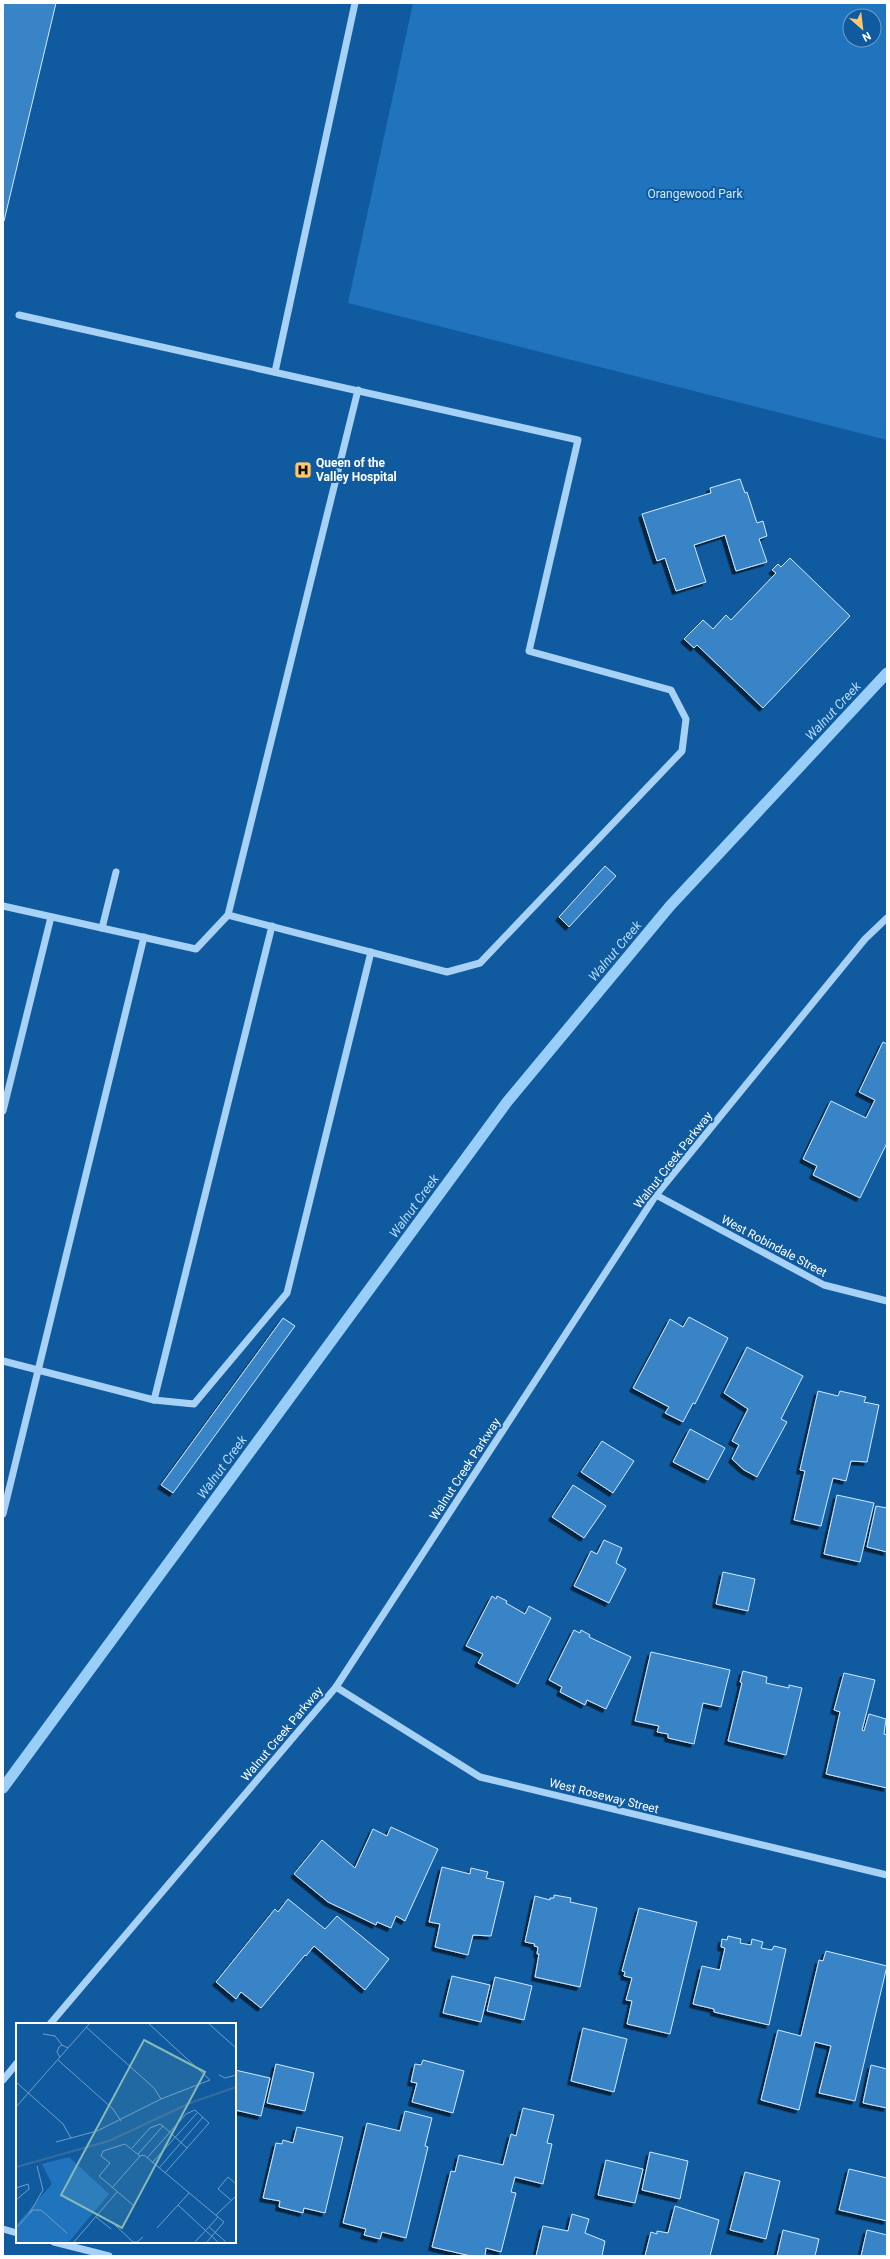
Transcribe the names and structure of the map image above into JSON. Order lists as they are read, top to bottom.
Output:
{
  "streets": {
    "street": ["Walnut Creek Parkway", "West Robindale Street", "West Roseway Street"]
  },
  "crossings": [
    ["Walnut Creek Parkway", "West Robindale Street"],
    ["Walnut Creek Parkway", "West Roseway Street"]
  ],
  "water": ["Walnut Creek"],
  "parks": ["Orangewood Park"],
  "places": {
    "hospital": ["Queen of the Valley Hospital"]
  },
  "north": "bottom right"
}
